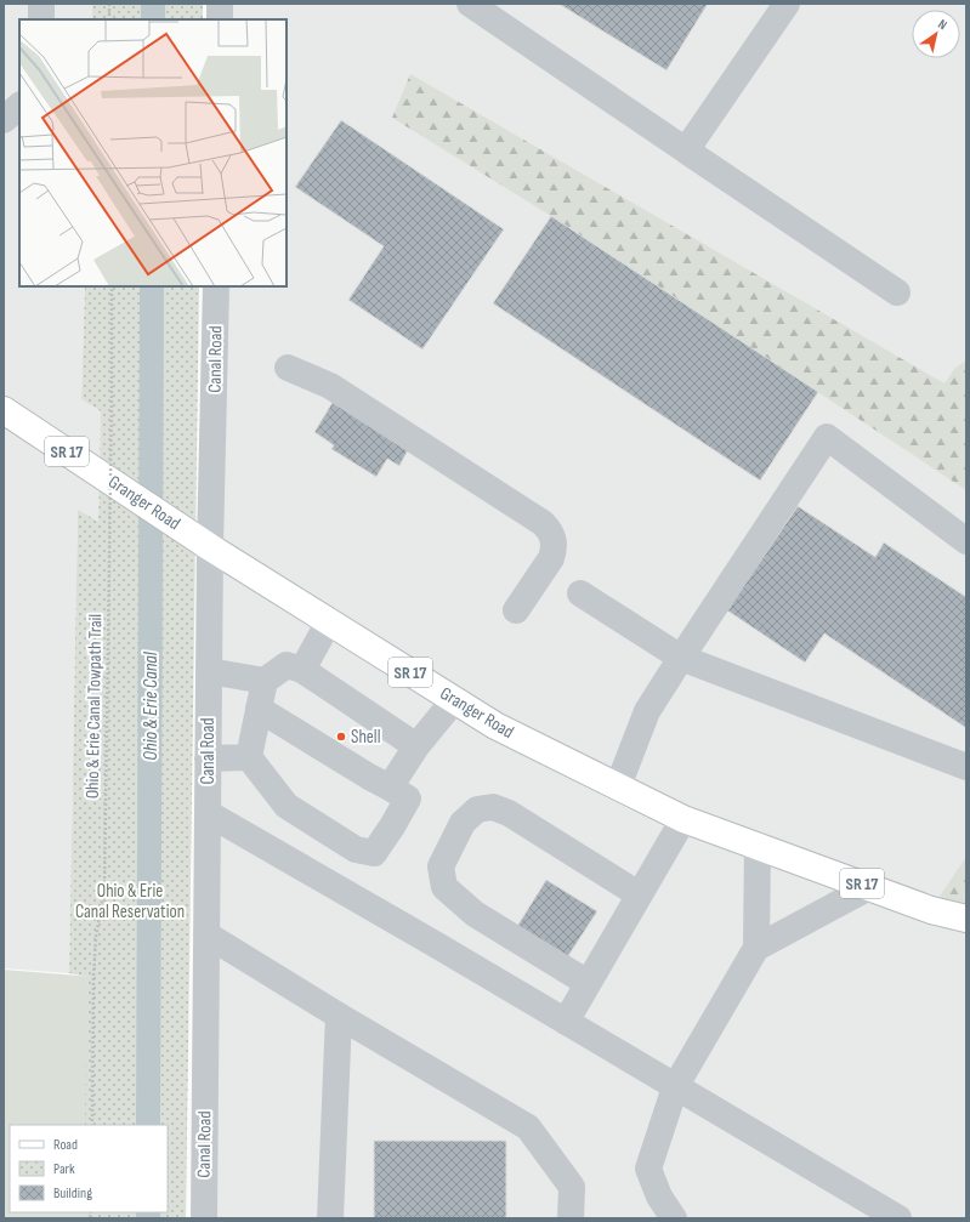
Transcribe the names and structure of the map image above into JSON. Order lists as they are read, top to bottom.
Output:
{
  "streets": {
    "main road": ["SR 17", "Granger Road"],
    "street": ["Canal Road"],
    "path": ["Ohio & Erie Canal Towpath Trail"]
  },
  "crossings": [
    ["Canal Road", "Granger Road"]
  ],
  "water": ["Ohio & Erie Canal"],
  "parks": ["Ohio & Erie Canal Reservation"],
  "places": ["Shell"],
  "legend": ["Road", "Park", "Building"],
  "north": "top right"
}
